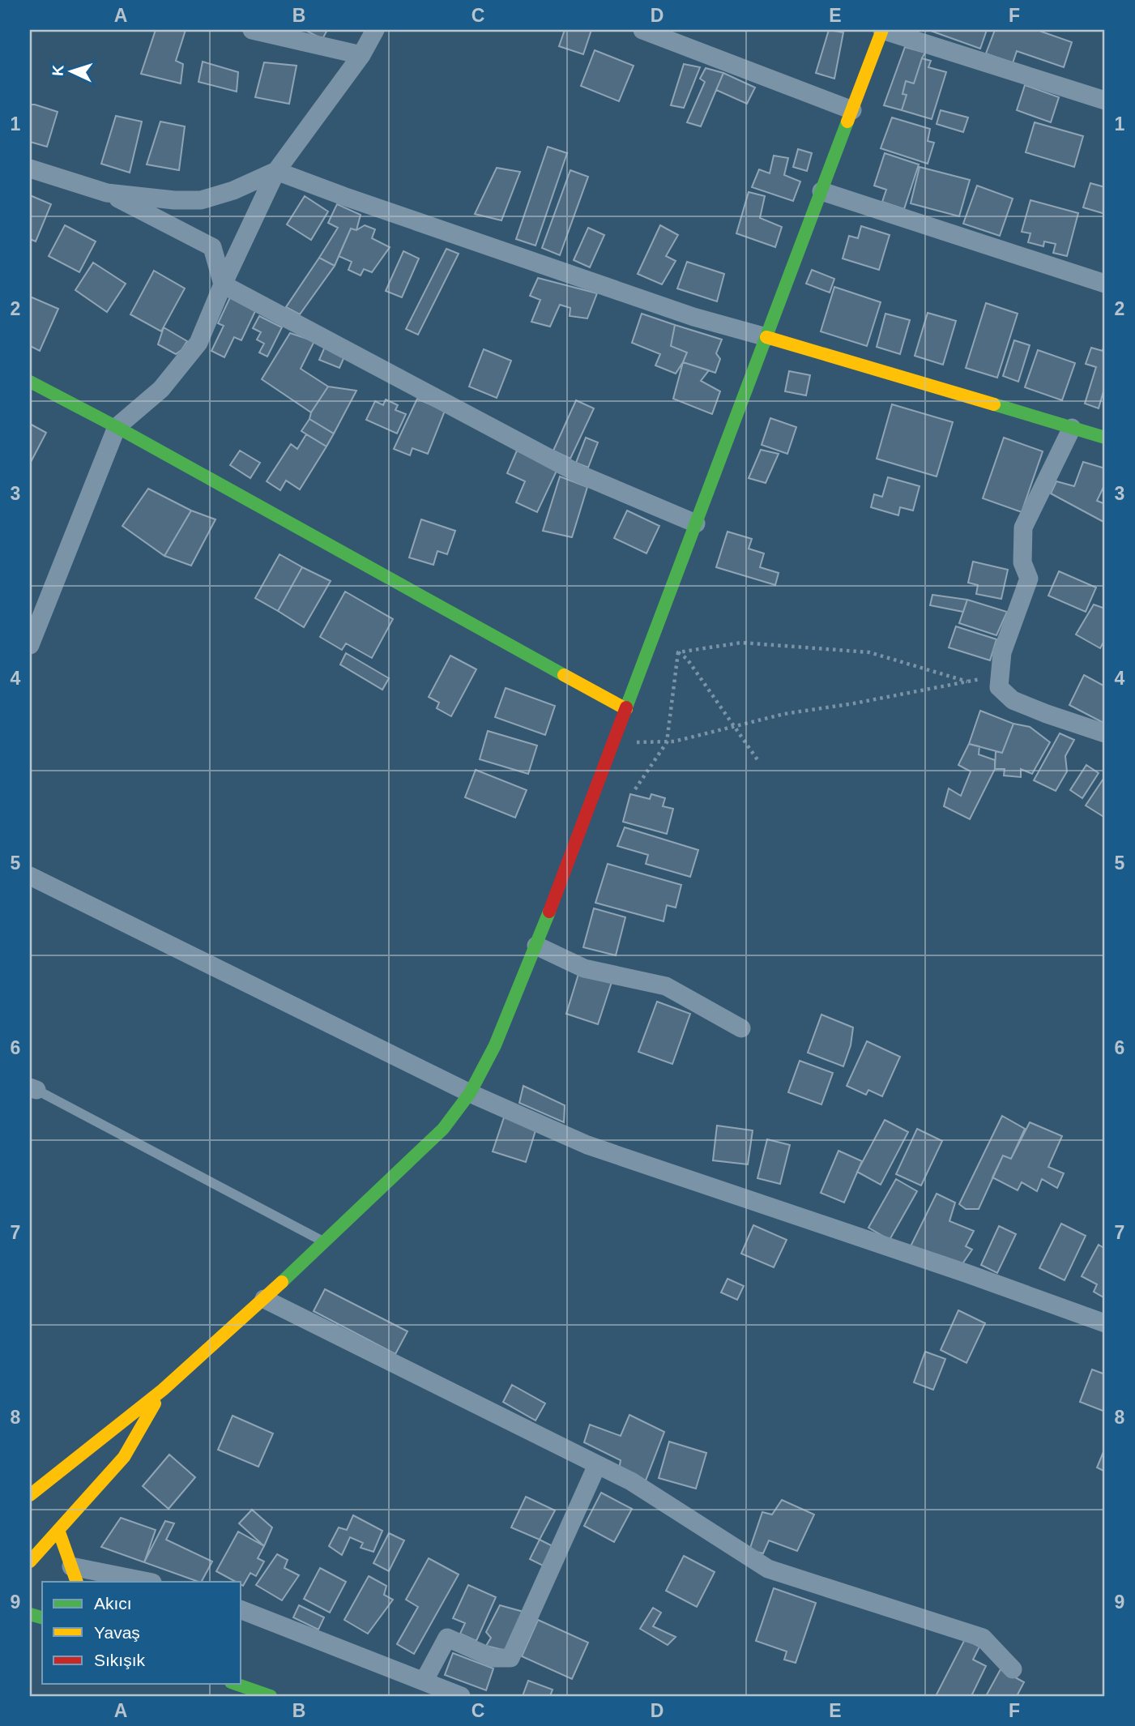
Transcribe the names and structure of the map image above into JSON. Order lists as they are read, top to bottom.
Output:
{
  "legend": ["Akıcı", "Yavaş", "Sıkışık"],
  "north": "left",
  "grid": {
    "columns": [
      "A",
      "B",
      "C",
      "D",
      "E",
      "F"
    ],
    "rows": [
      "1",
      "2",
      "3",
      "4",
      "5",
      "6",
      "7",
      "8",
      "9"
    ]
  }
}
